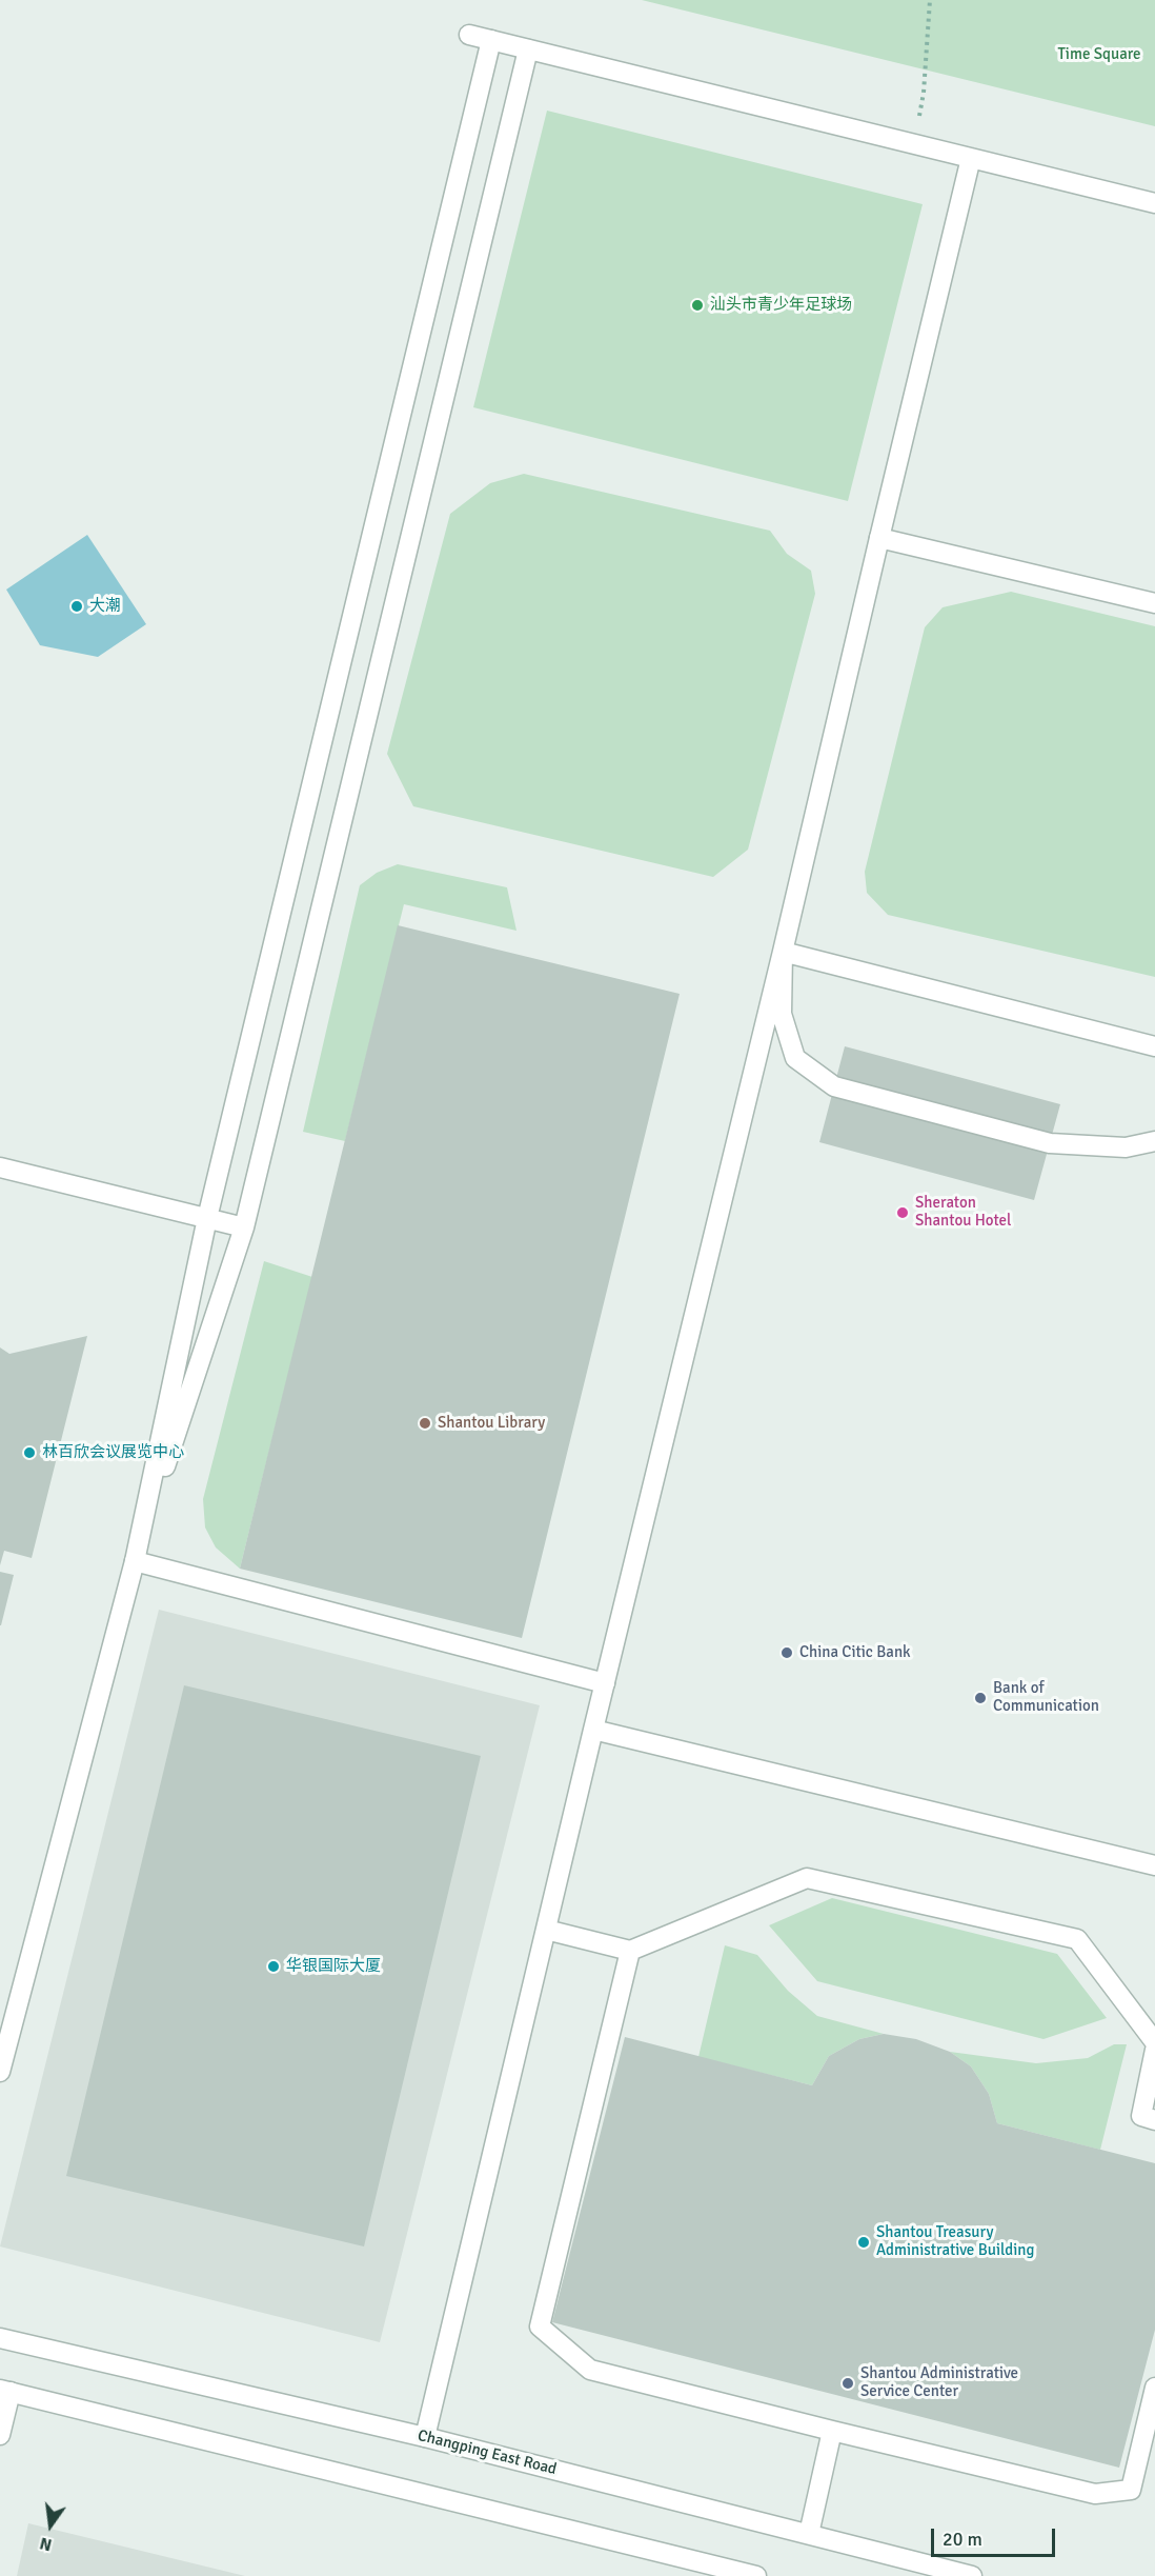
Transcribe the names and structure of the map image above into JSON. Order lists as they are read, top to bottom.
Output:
{
  "streets": {
    "street": ["Changping East Road"]
  },
  "parks": ["Time Square"],
  "places": [
    "汕头市青少年足球场",
    "大潮",
    "Sheraton Shantou Hotel",
    "Shantou Library",
    "林百欣会议展览中心",
    "China Citic Bank",
    "Bank of Communication",
    "华银国际大厦",
    "Shantou Treasury Administrative Building",
    "Shantou Administrative Service Center"
  ],
  "scale_bar": "20 m",
  "north": "bottom"
}
